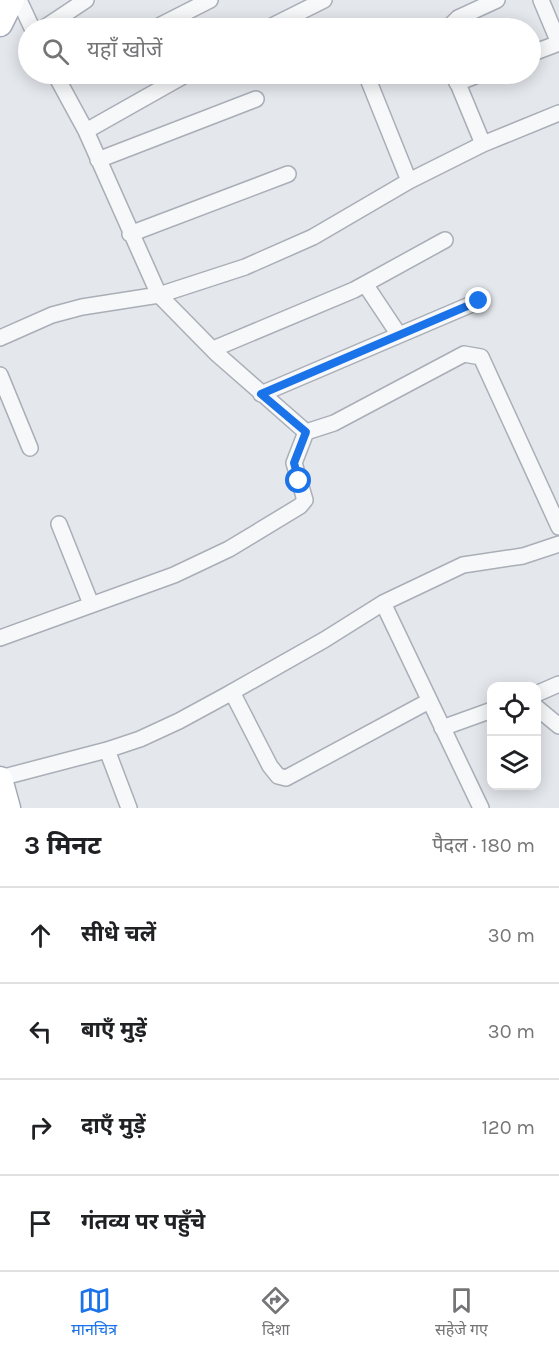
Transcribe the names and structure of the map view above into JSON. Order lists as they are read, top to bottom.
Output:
{
  "page": {
    "search": "यहाँ खोजें",
    "heading": ["3 मिनट", "पैदल · 180 m"],
    "list": [
      ["सीधे चलें", "30 m"],
      ["बाएँ मुड़ें", "30 m"],
      ["दाएँ मुड़ें", "120 m"],
      "गंतव्य पर पहुँचे"
    ],
    "nav": ["मानचित्र", "दिशा", "सहेजे गए"]
  }
}
